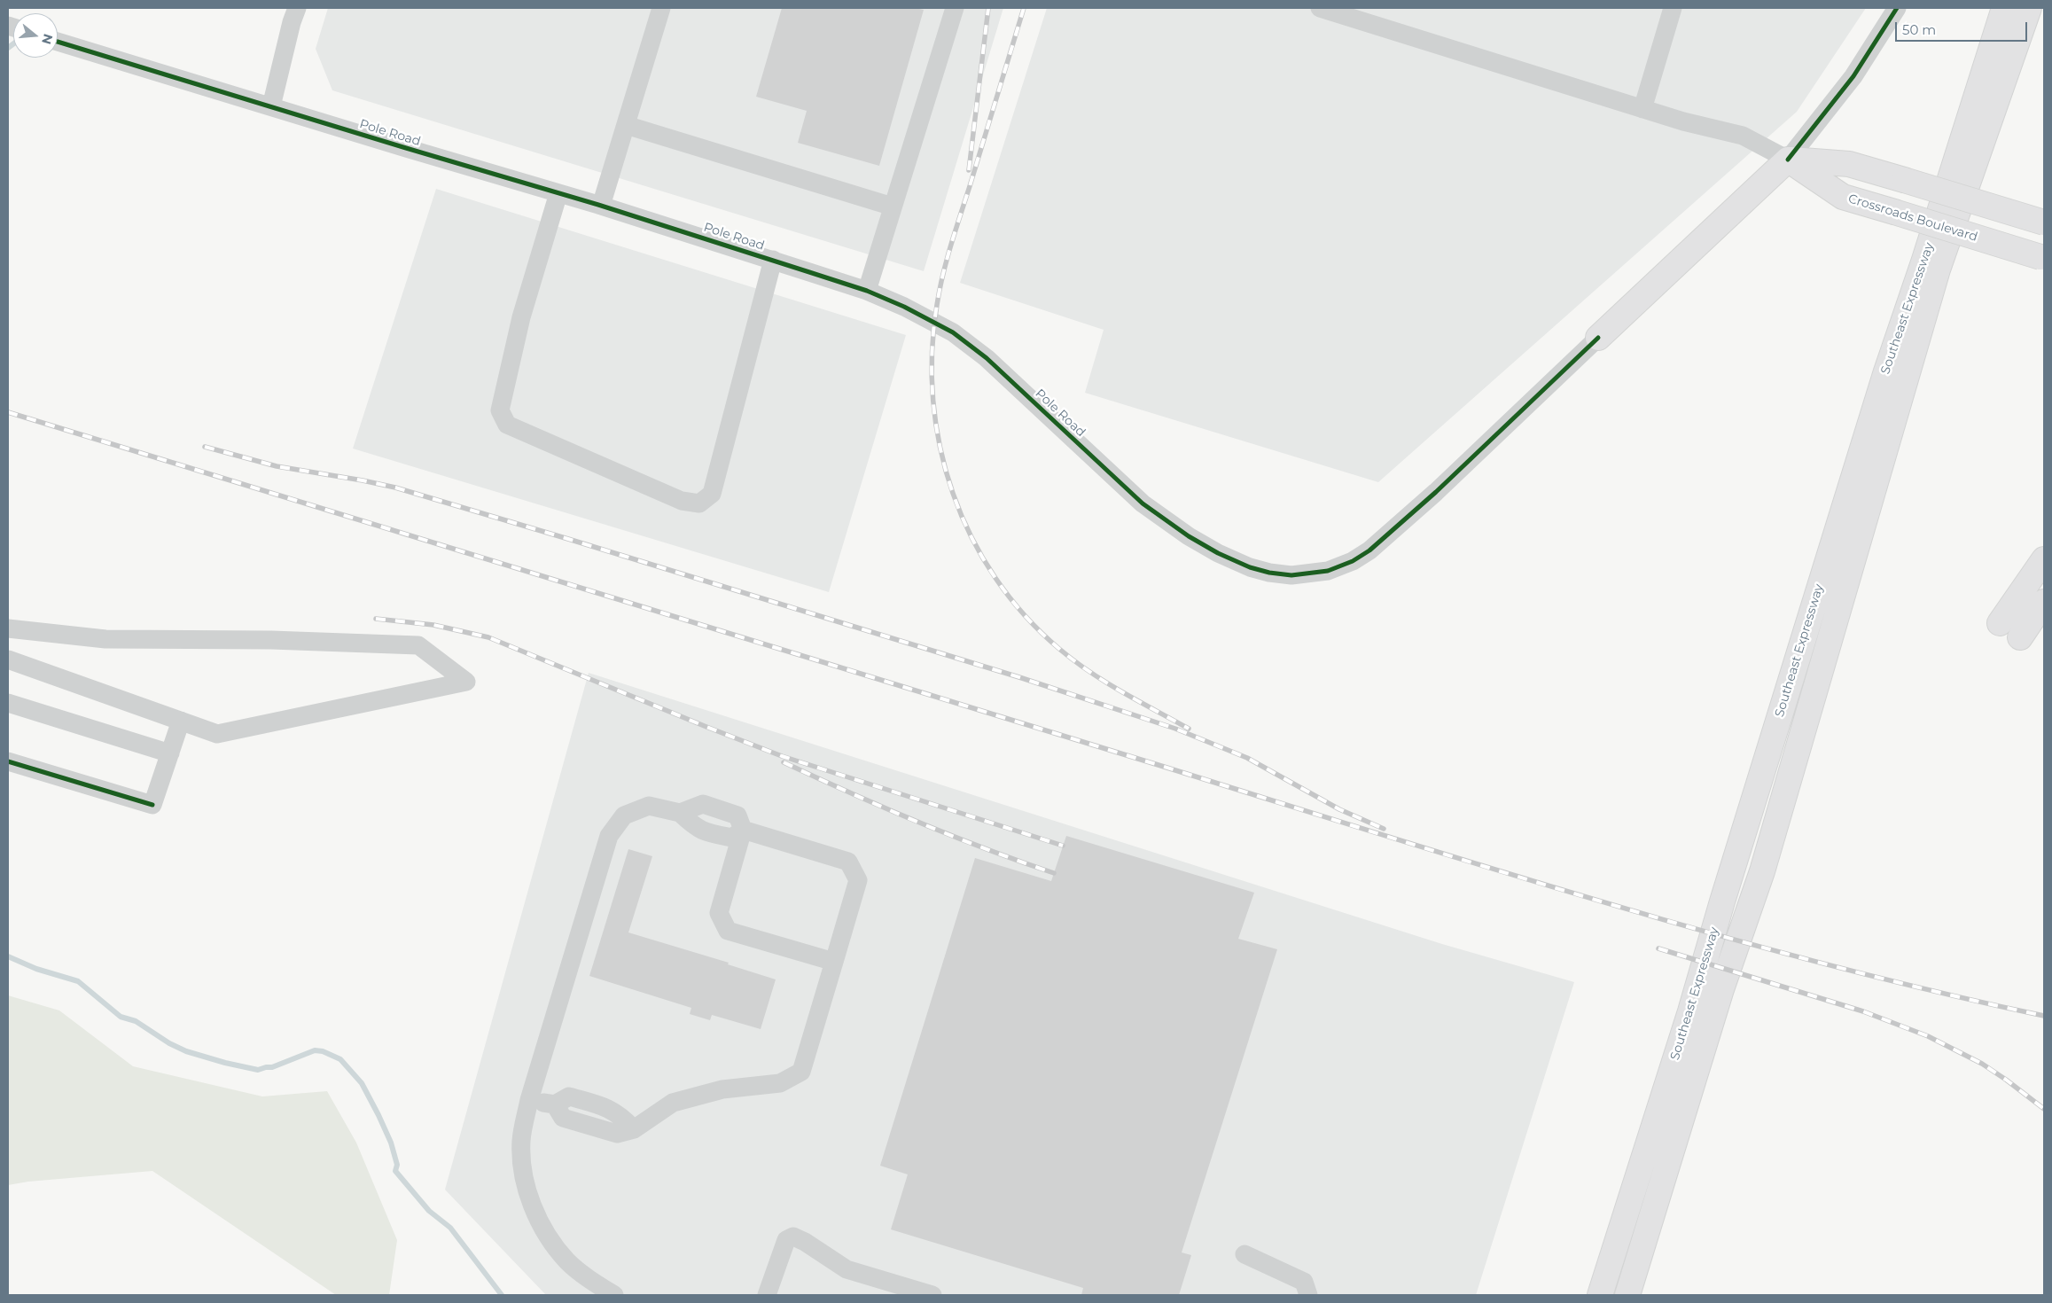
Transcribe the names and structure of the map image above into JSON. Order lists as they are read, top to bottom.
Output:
{
  "streets": {
    "main road": ["Crossroads Boulevard", "Southeast Expressway"],
    "street": ["Pole Road"]
  },
  "scale_bar": "50 m",
  "north": "right"
}
